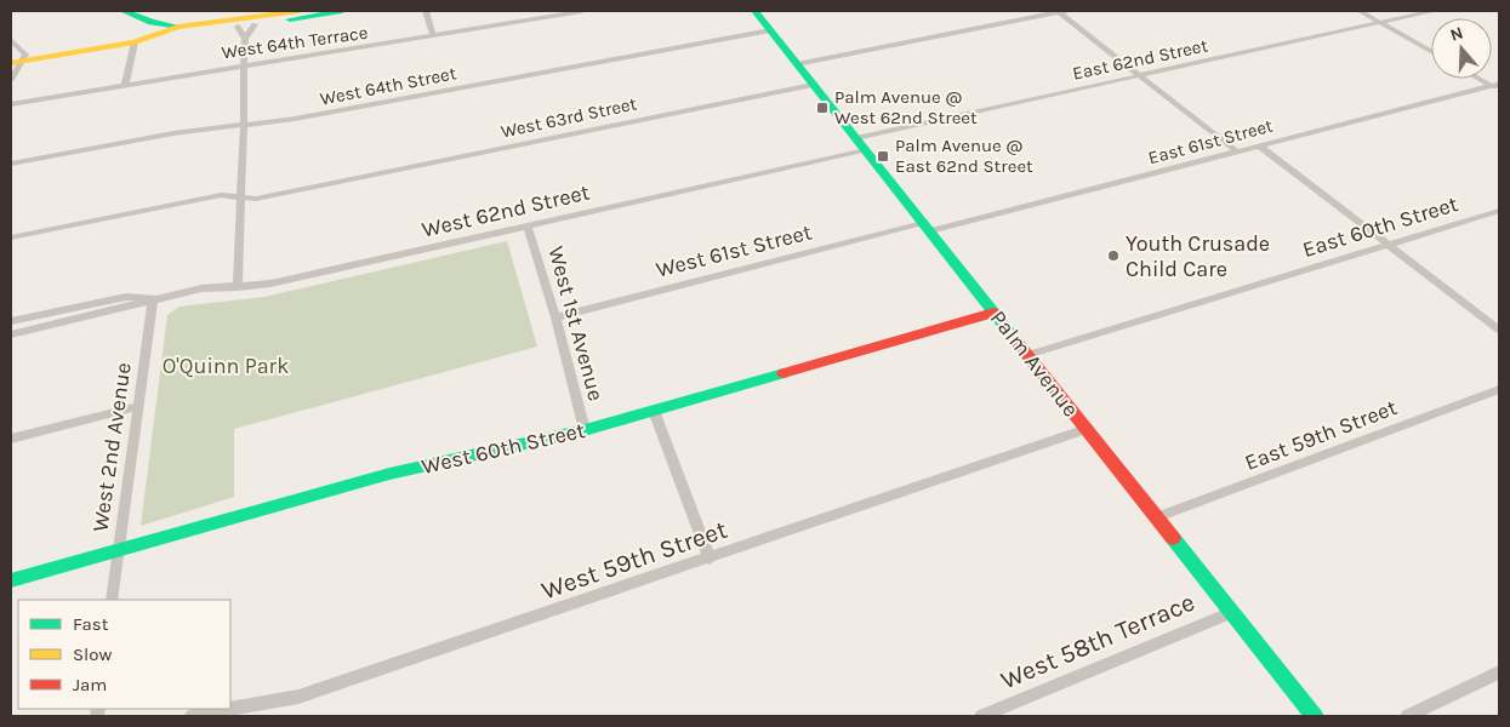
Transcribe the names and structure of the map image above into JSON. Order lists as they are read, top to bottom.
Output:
{
  "streets": {
    "main road": ["Palm Avenue", "West 60th Street"],
    "street": [
      "West 64th Terrace",
      "East 62nd Street",
      "West 64th Street",
      "West 63rd Street",
      "East 61st Street",
      "West 62nd Street",
      "East 60th Street",
      "West 61st Street",
      "West 1st Avenue",
      "East 59th Street",
      "West 2nd Avenue",
      "West 59th Street",
      "West 58th Terrace"
    ]
  },
  "crossings": [
    ["East 62nd Street", "Palm Avenue"],
    ["West 64th Street", "Palm Avenue"],
    ["West 63rd Street", "Palm Avenue"],
    ["East 61st Street", "West 61st Street"],
    ["East 61st Street", "Palm Avenue"],
    ["West 62nd Street", "West 1st Avenue"],
    ["West 62nd Street", "Palm Avenue"],
    ["West 62nd Street", "West 2nd Avenue"],
    ["East 60th Street", "Palm Avenue"],
    ["West 61st Street", "West 1st Avenue"],
    ["West 61st Street", "Palm Avenue"],
    ["West 1st Avenue", "West 60th Street"],
    ["Palm Avenue", "East 59th Street"],
    ["Palm Avenue", "West 60th Street"],
    ["Palm Avenue", "West 59th Street"],
    ["Palm Avenue", "West 58th Terrace"],
    ["West 2nd Avenue", "West 60th Street"]
  ],
  "parks": ["O'Quinn Park"],
  "places": {
    "transit": ["Palm Avenue @ West 62nd Street", "Palm Avenue @ East 62nd Street"],
    "other": ["Youth Crusade Child Care"]
  },
  "legend": ["Fast", "Slow", "Jam"],
  "north": "top"
}
